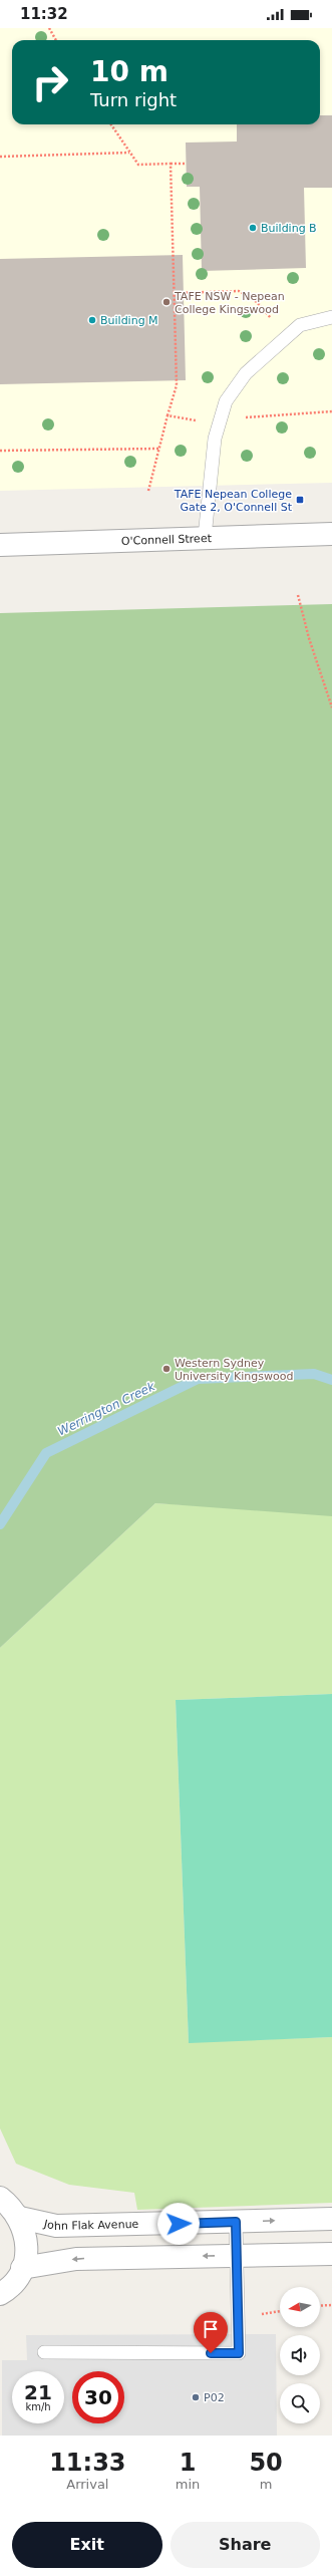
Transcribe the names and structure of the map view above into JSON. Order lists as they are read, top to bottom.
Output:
{
  "streets": {
    "street": ["O'Connell Street", "John Flak Avenue"]
  },
  "water": ["Werrington Creek"],
  "places": {
    "other": [
      "Building B",
      "TAFE NSW - Nepean College Kingswood",
      "Building M",
      "Western Sydney University Kingswood",
      "P02"
    ],
    "transit": ["TAFE Nepean College Gate 2, O'Connell St"]
  },
  "north": "left",
  "page": {
    "status": "11:32",
    "turn": ["10 m", "Turn right"],
    "speed": "21 km/h",
    "limit": "30",
    "eta": [
      "11:33",
      "Arrival",
      "1",
      "min",
      "50",
      "m"
    ],
    "buttons": ["Exit", "Share"]
  }
}
